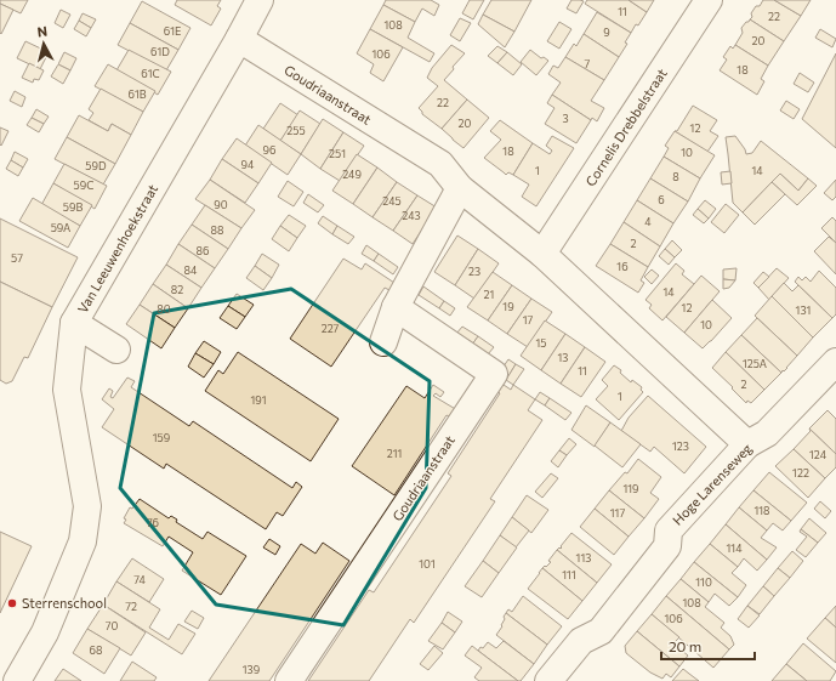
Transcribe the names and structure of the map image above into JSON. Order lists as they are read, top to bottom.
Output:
{
  "streets": {
    "street": [
      "Goudriaanstraat",
      "Cornelis Drebbelstraat",
      "Van Leeuwenhoekstraat",
      "Hoge Larenseweg"
    ]
  },
  "crossings": [
    ["Goudriaanstraat", "Cornelis Drebbelstraat"],
    ["Goudriaanstraat", "Van Leeuwenhoekstraat"],
    ["Goudriaanstraat", "Hoge Larenseweg"]
  ],
  "places": ["Sterrenschool"],
  "house_numbers": [
    "11",
    "22",
    "108",
    "61E",
    "9",
    "20",
    "61D",
    "106",
    "7",
    "18",
    "61C",
    "61B",
    "22",
    "3",
    "20",
    "12",
    "255",
    "96",
    "18",
    "10",
    "251",
    "94",
    "59D",
    "1",
    "14",
    "249",
    "8",
    "59C",
    "6",
    "245",
    "90",
    "59B",
    "243",
    "4",
    "59A",
    "88",
    "2",
    "86",
    "57",
    "16",
    "84",
    "23",
    "82",
    "14",
    "21",
    "19",
    "12",
    "80",
    "131",
    "17",
    "10",
    "227",
    "15",
    "13",
    "125A",
    "11",
    "2",
    "1",
    "191",
    "159",
    "123",
    "211",
    "124",
    "122",
    "119",
    "118",
    "117",
    "76",
    "114",
    "113",
    "101",
    "111",
    "74",
    "110",
    "108",
    "72",
    "106",
    "70",
    "68",
    "139"
  ],
  "scale_bar": "20 m",
  "north": "top"
}
